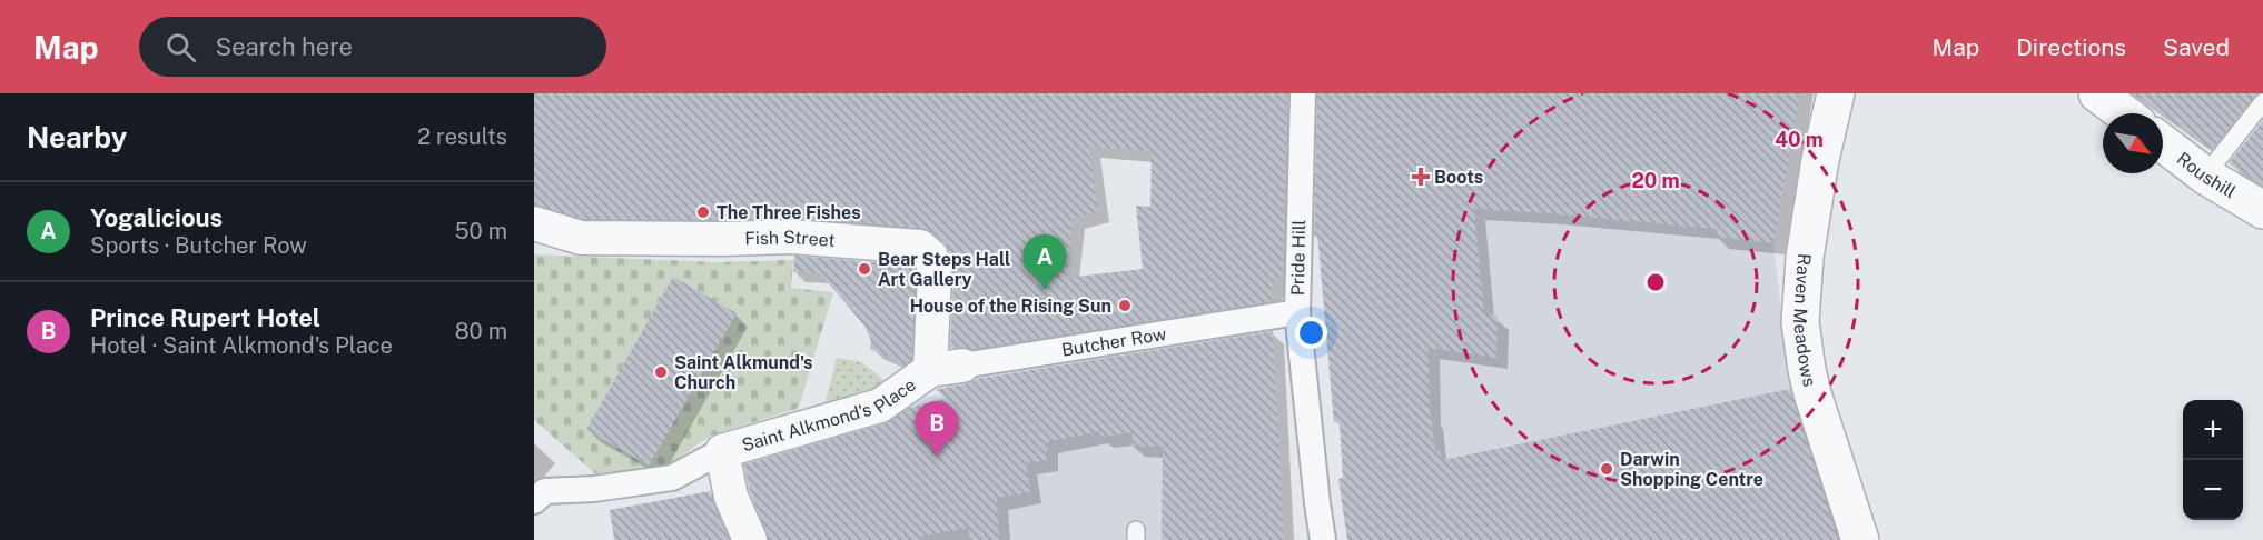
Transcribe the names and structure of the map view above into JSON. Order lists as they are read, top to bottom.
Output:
{
  "streets": {
    "street": [
      "Roushill",
      "Fish Street",
      "Pride Hill",
      "Raven Meadows",
      "Butcher Row",
      "Saint Alkmond's Place"
    ]
  },
  "crossings": [
    ["Fish Street", "Butcher Row"],
    ["Fish Street", "Saint Alkmond's Place"],
    ["Pride Hill", "Butcher Row"],
    ["Butcher Row", "Saint Alkmond's Place"]
  ],
  "places": {
    "health": ["Boots"],
    "other": [
      "The Three Fishes",
      "Bear Steps Hall Art Gallery",
      "House of the Rising Sun",
      "Saint Alkmund's Church",
      "Darwin Shopping Centre"
    ]
  },
  "north": "bottom right",
  "page": {
    "header": "Map",
    "search": "Search here",
    "nav": ["Map", "Directions", "Saved"],
    "heading": ["Nearby", "2 results"],
    "list": [
      {
        "mark": "A",
        "name": "Yogalicious",
        "note": "Sports · Butcher Row",
        "value": "50 m"
      },
      {
        "mark": "B",
        "name": "Prince Rupert Hotel",
        "note": "Hotel · Saint Alkmond's Place",
        "value": "80 m"
      }
    ],
    "pins": ["A", "B"],
    "map_buttons": ["+", "−"]
  },
  "rings": ["40 m", "20 m"]
}
